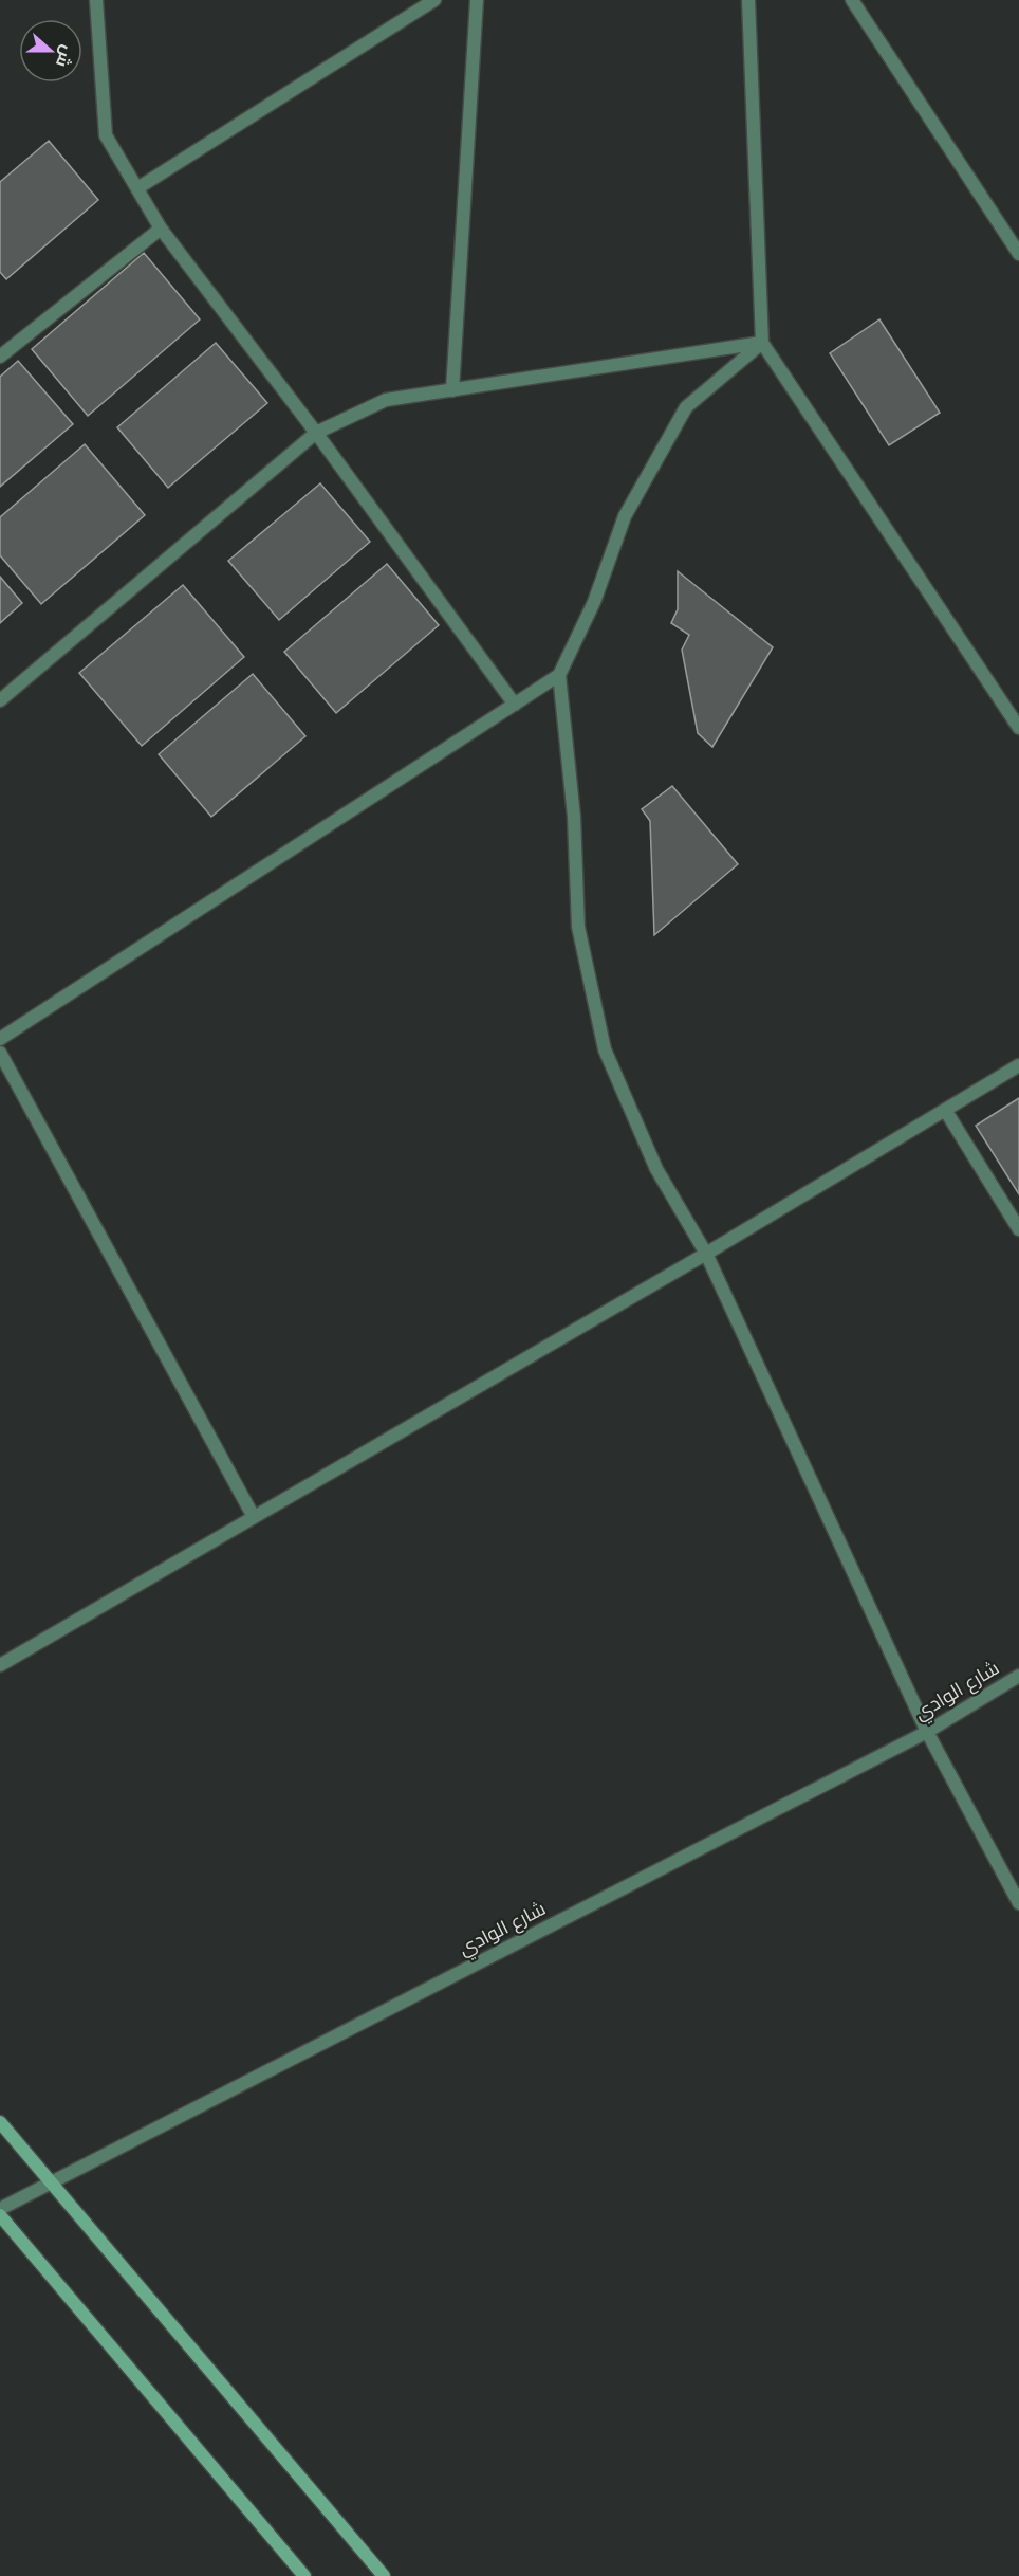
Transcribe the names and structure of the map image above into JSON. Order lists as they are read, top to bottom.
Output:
{
  "streets": {
    "street": ["شارع الوادي"]
  },
  "north": "right"
}
